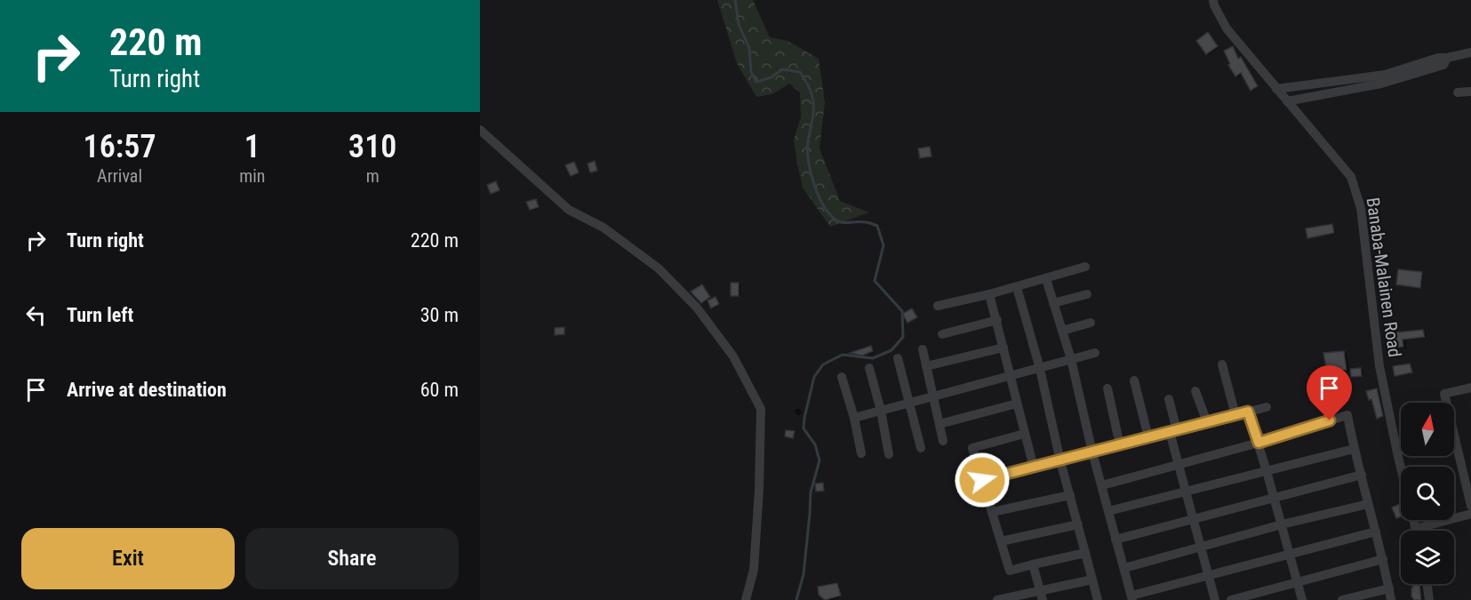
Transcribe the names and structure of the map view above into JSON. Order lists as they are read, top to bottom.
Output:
{
  "streets": {
    "street": ["Banaba-Malainen Road"]
  },
  "north": "top",
  "page": {
    "turn": ["220 m", "Turn right"],
    "eta": [
      "16:57",
      "Arrival",
      "1",
      "min",
      "310",
      "m"
    ],
    "list": [
      {
        "name": "Turn right",
        "value": "220 m"
      },
      {
        "name": "Turn left",
        "value": "30 m"
      },
      {
        "name": "Arrive at destination",
        "value": "60 m"
      }
    ],
    "buttons": ["Exit", "Share"]
  }
}
